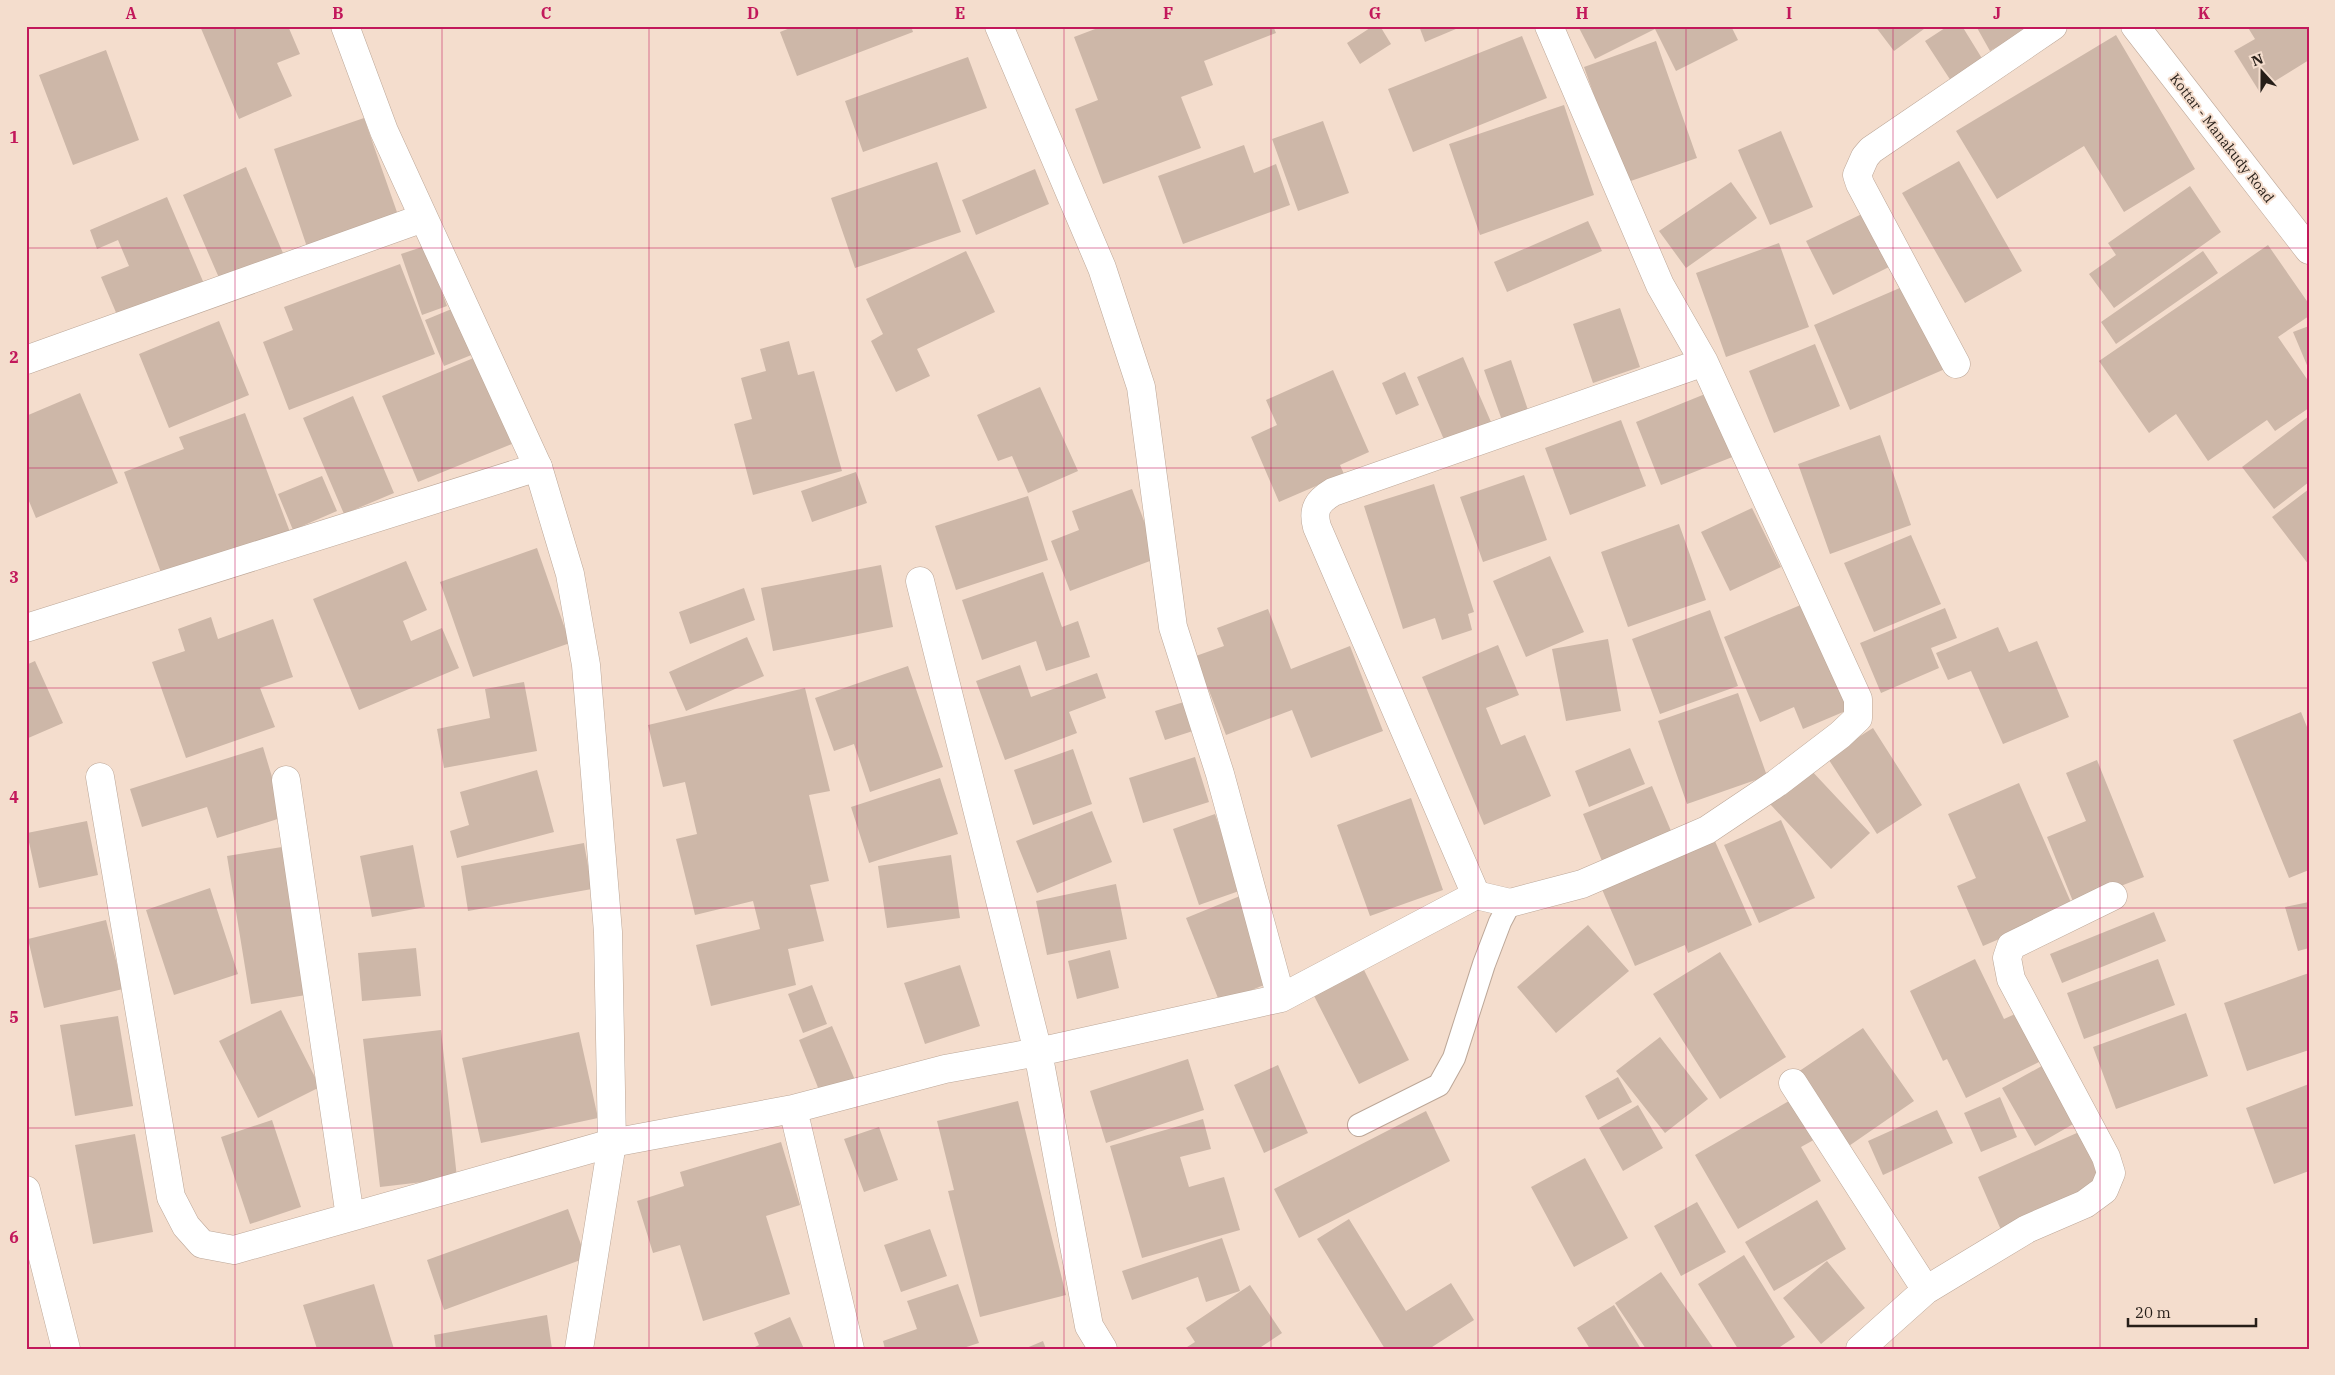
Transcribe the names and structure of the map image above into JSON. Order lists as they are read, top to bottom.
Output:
{
  "streets": {
    "street": ["Kottar - Manakudy Road"]
  },
  "scale_bar": "20 m",
  "north": "top",
  "grid": {
    "columns": [
      "A",
      "B",
      "C",
      "D",
      "E",
      "F",
      "G",
      "H",
      "I",
      "J",
      "K"
    ],
    "rows": [
      "1",
      "2",
      "3",
      "4",
      "5",
      "6"
    ]
  }
}
